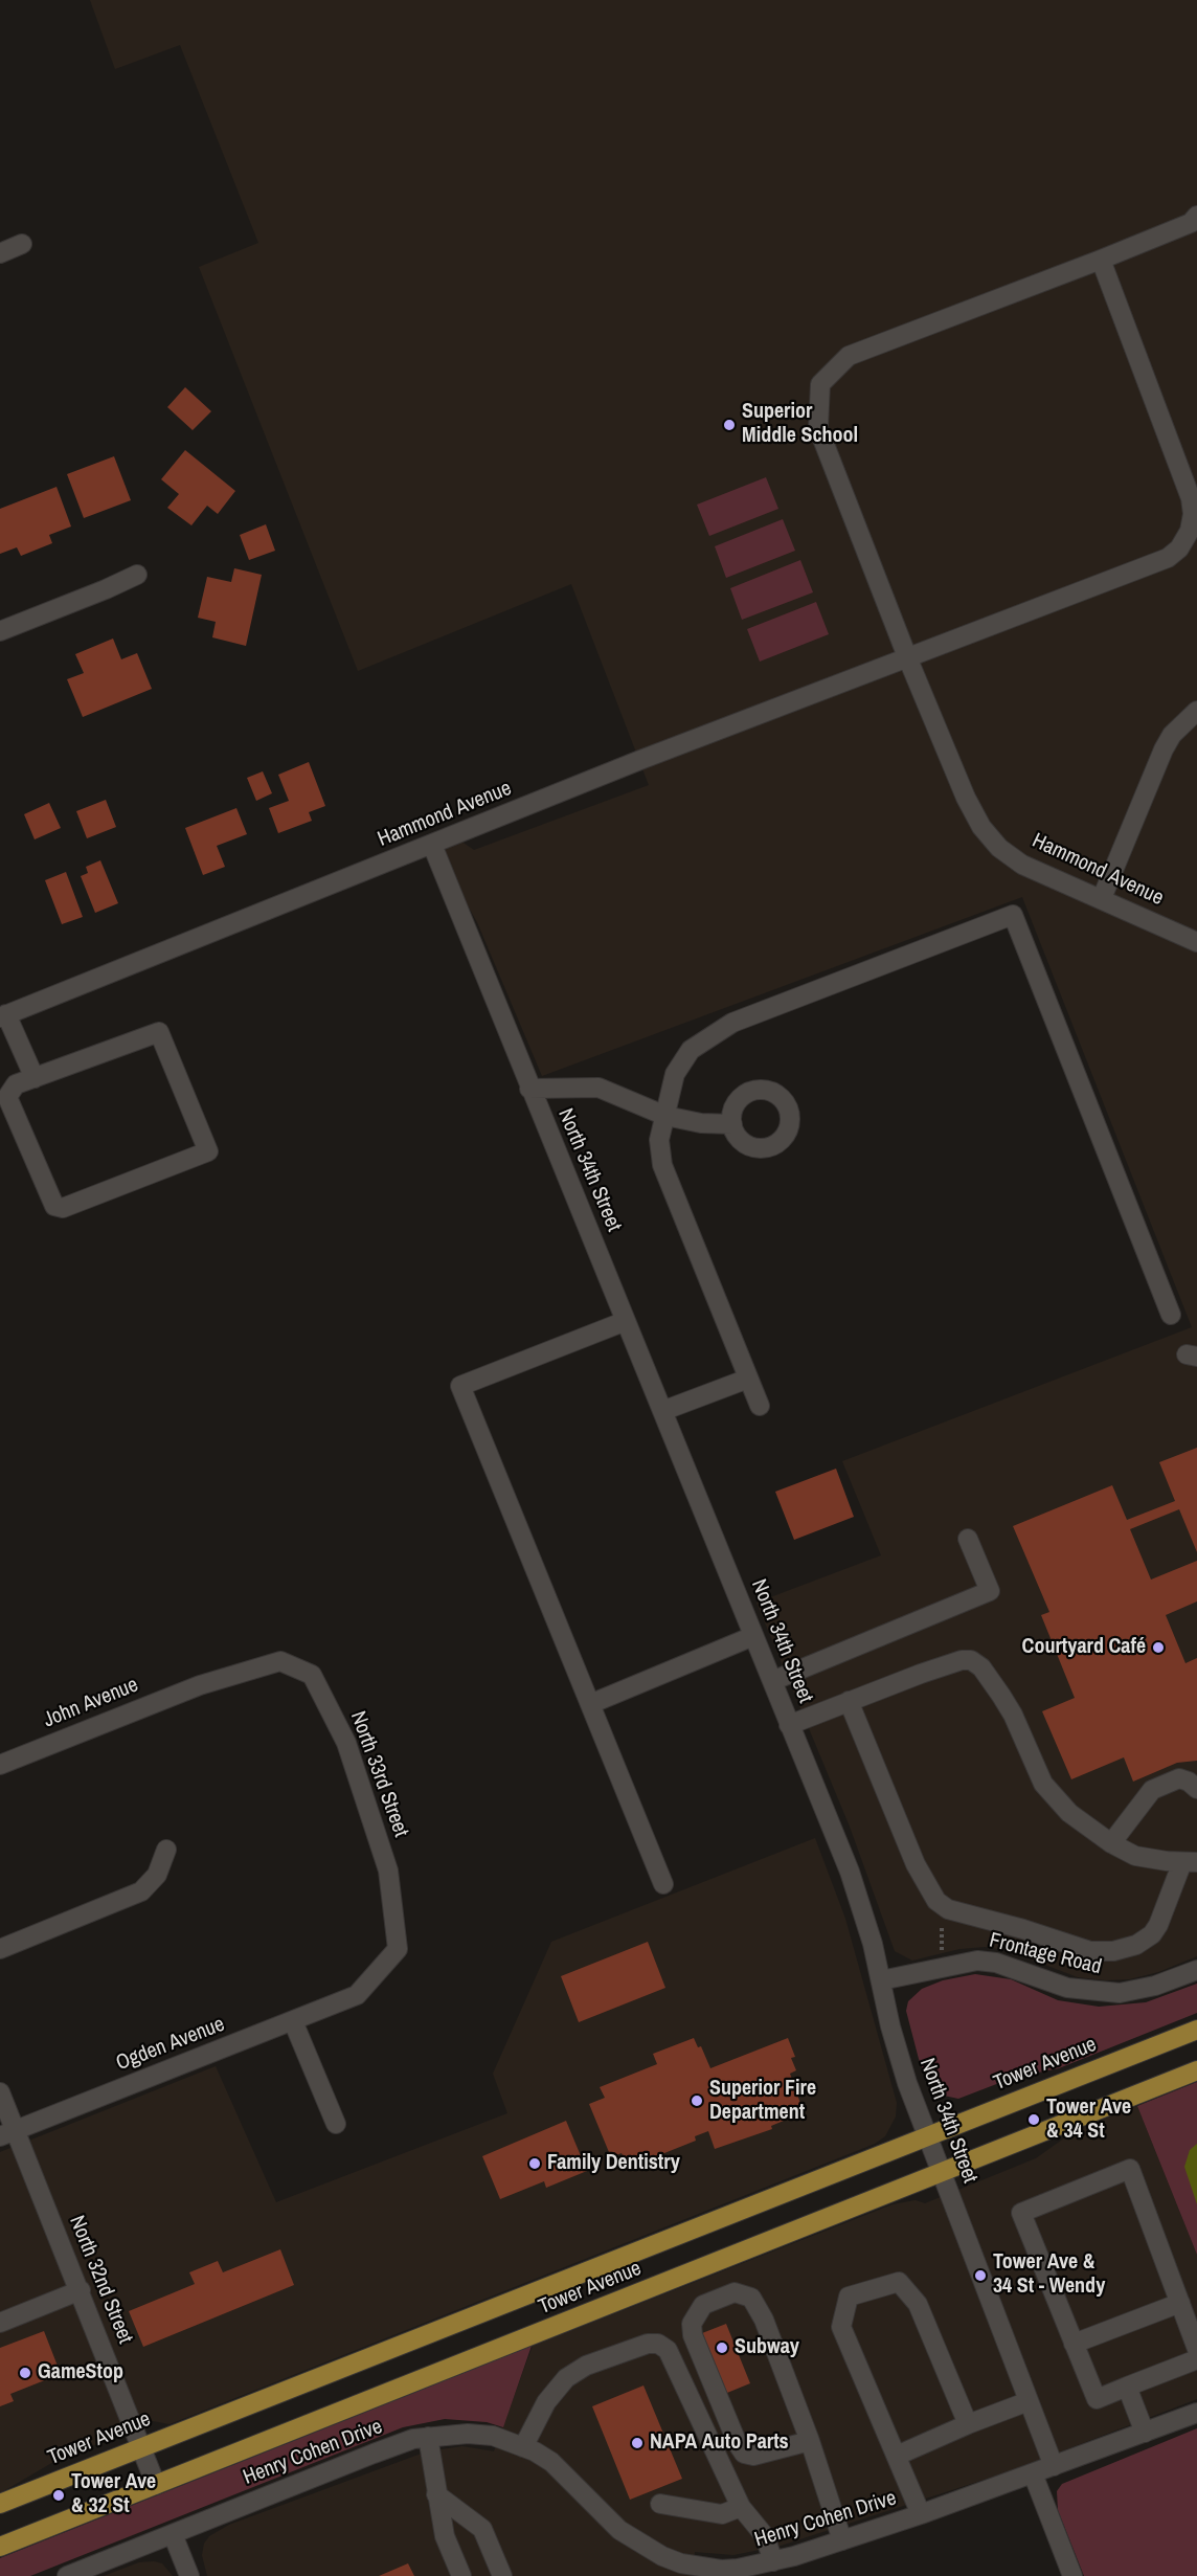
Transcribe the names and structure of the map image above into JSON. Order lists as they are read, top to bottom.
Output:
{
  "streets": {
    "main road": ["Tower Avenue"],
    "street": [
      "Hammond Avenue",
      "North 34th Street",
      "John Avenue",
      "North 33rd Street",
      "Frontage Road",
      "Ogden Avenue",
      "North 32nd Street",
      "Henry Cohen Drive"
    ]
  },
  "crossings": [
    ["Hammond Avenue", "North 34th Street"],
    ["North 34th Street", "Frontage Road"],
    ["North 34th Street", "Tower Avenue"],
    ["North 34th Street", "Henry Cohen Drive"],
    ["John Avenue", "North 33rd Street"],
    ["North 33rd Street", "Ogden Avenue"],
    ["Ogden Avenue", "North 32nd Street"],
    ["Tower Avenue", "North 32nd Street"]
  ],
  "places": [
    "Superior Middle School",
    "Courtyard Café",
    "Superior Fire Department",
    "Tower Ave & 34 St",
    "Family Dentistry",
    "Tower Ave & 34 St - Wendy",
    "Subway",
    "GameStop",
    "NAPA Auto Parts",
    "Tower Ave & 32 St"
  ]
}
